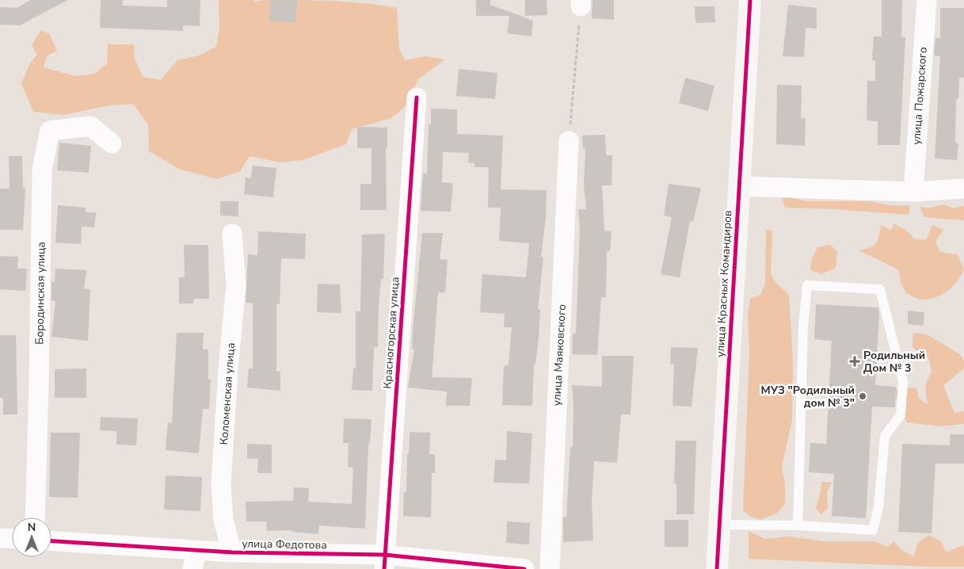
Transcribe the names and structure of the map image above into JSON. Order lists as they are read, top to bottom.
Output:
{
  "streets": {
    "street": [
      "улица Пожарского",
      "улица Красных Командиров",
      "Бородинская улица",
      "Красногорская улица",
      "улица Маяковского",
      "Коломенская улица",
      "улица Федотова"
    ]
  },
  "crossings": [
    ["Красногорская улица", "улица Федотова"],
    ["Коломенская улица", "улица Федотова"]
  ],
  "places": {
    "health": ["Родильный Дом № 3"],
    "other": ["МУЗ \"Родильный дом № 3\""]
  },
  "north": "top"
}
